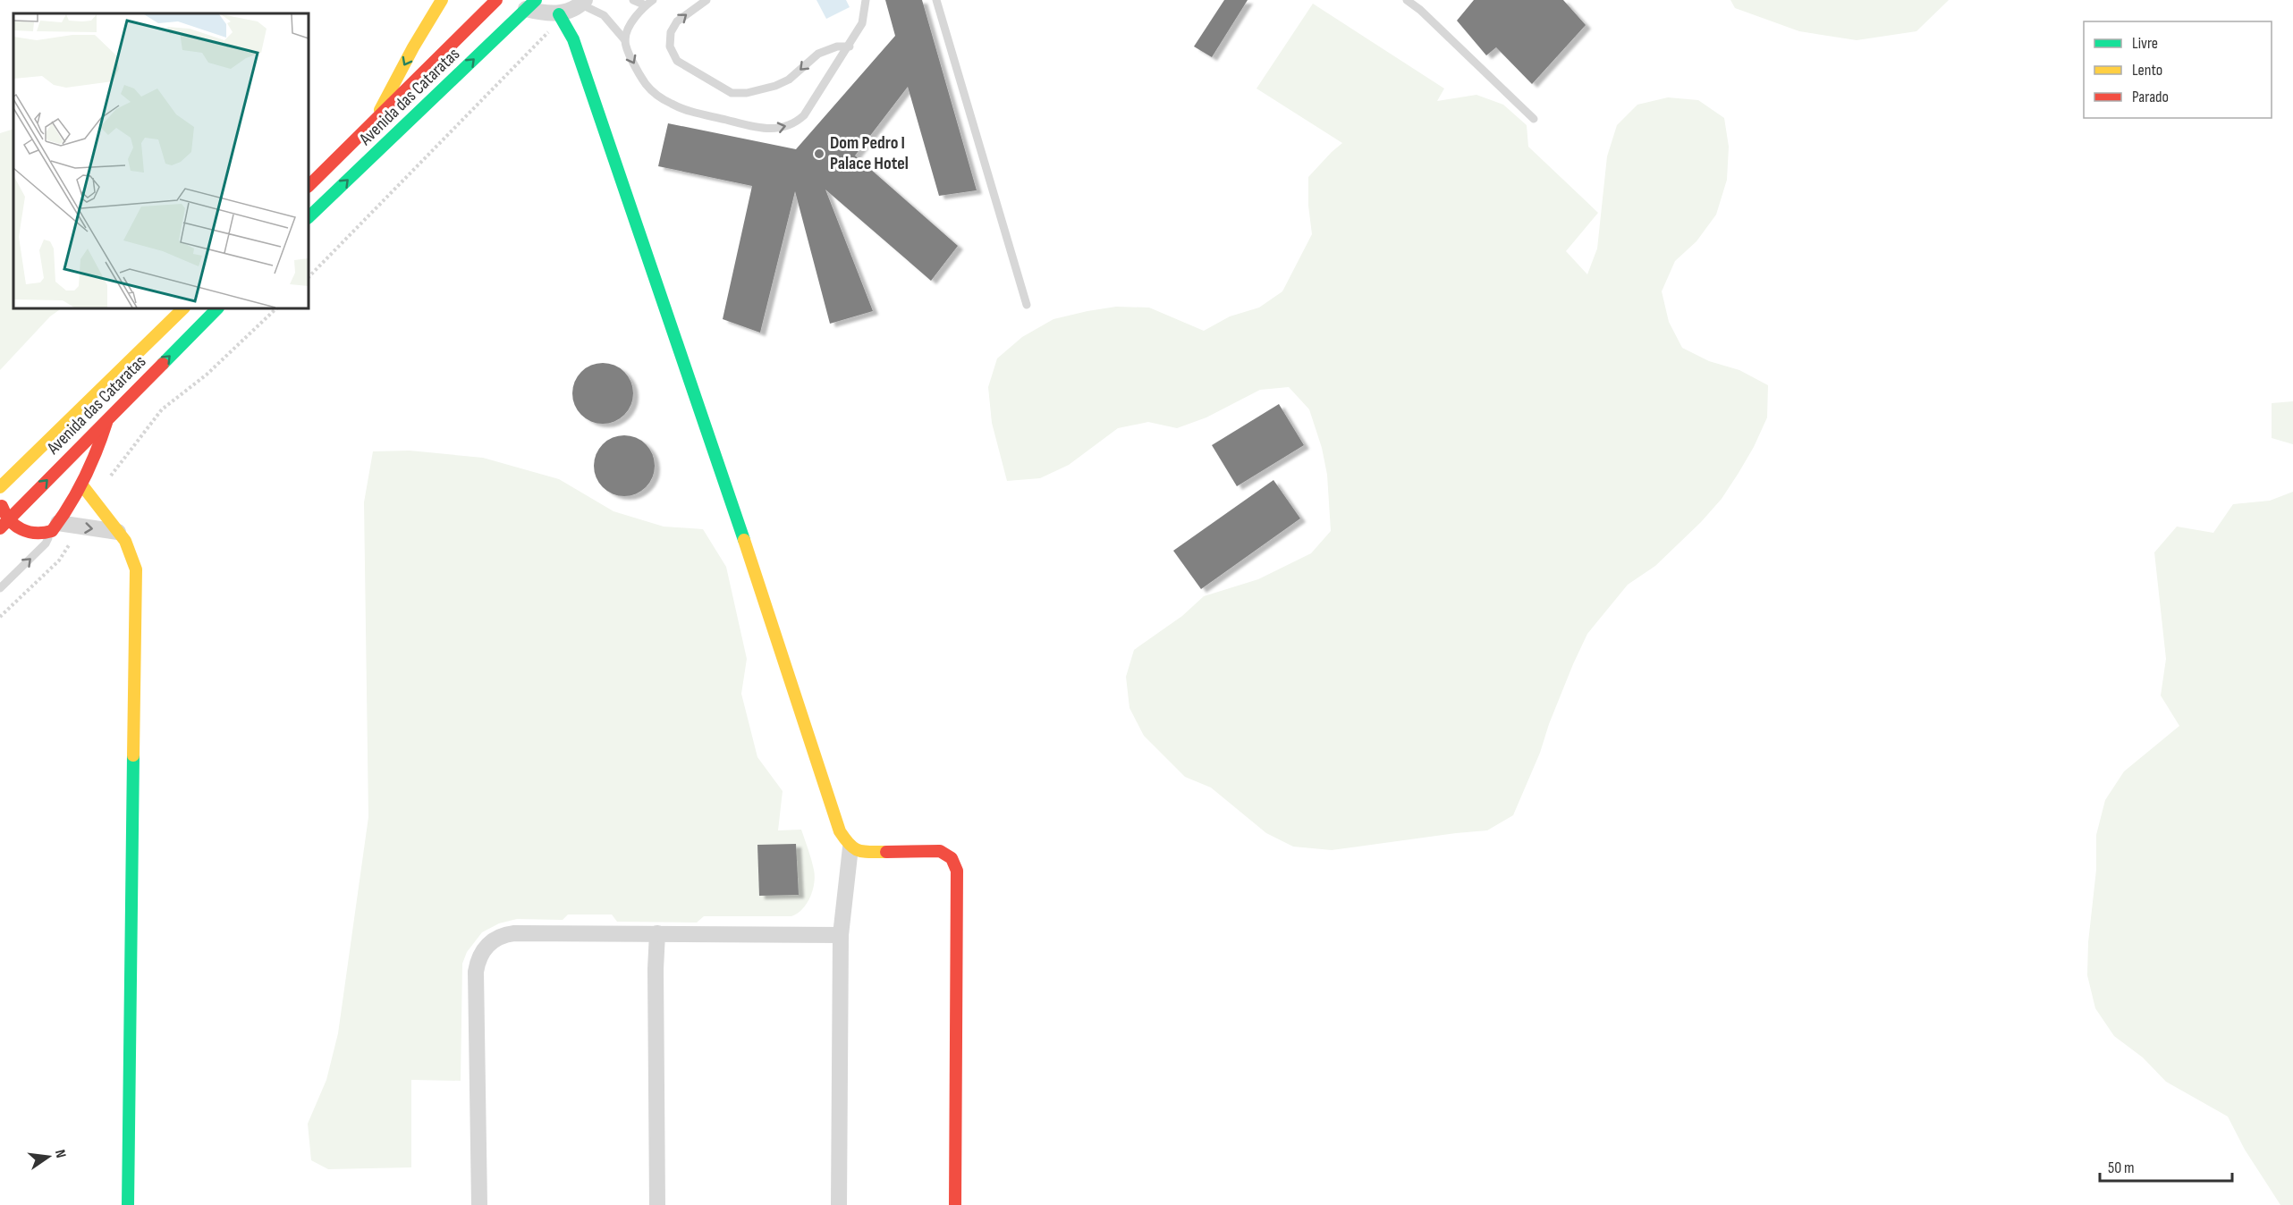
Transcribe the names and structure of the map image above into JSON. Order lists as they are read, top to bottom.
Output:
{
  "streets": {
    "street": ["Avenida das Cataratas"]
  },
  "places": ["Dom Pedro I Palace Hotel"],
  "legend": ["Livre", "Lento", "Parado"],
  "scale_bar": "50 m",
  "north": "right"
}
